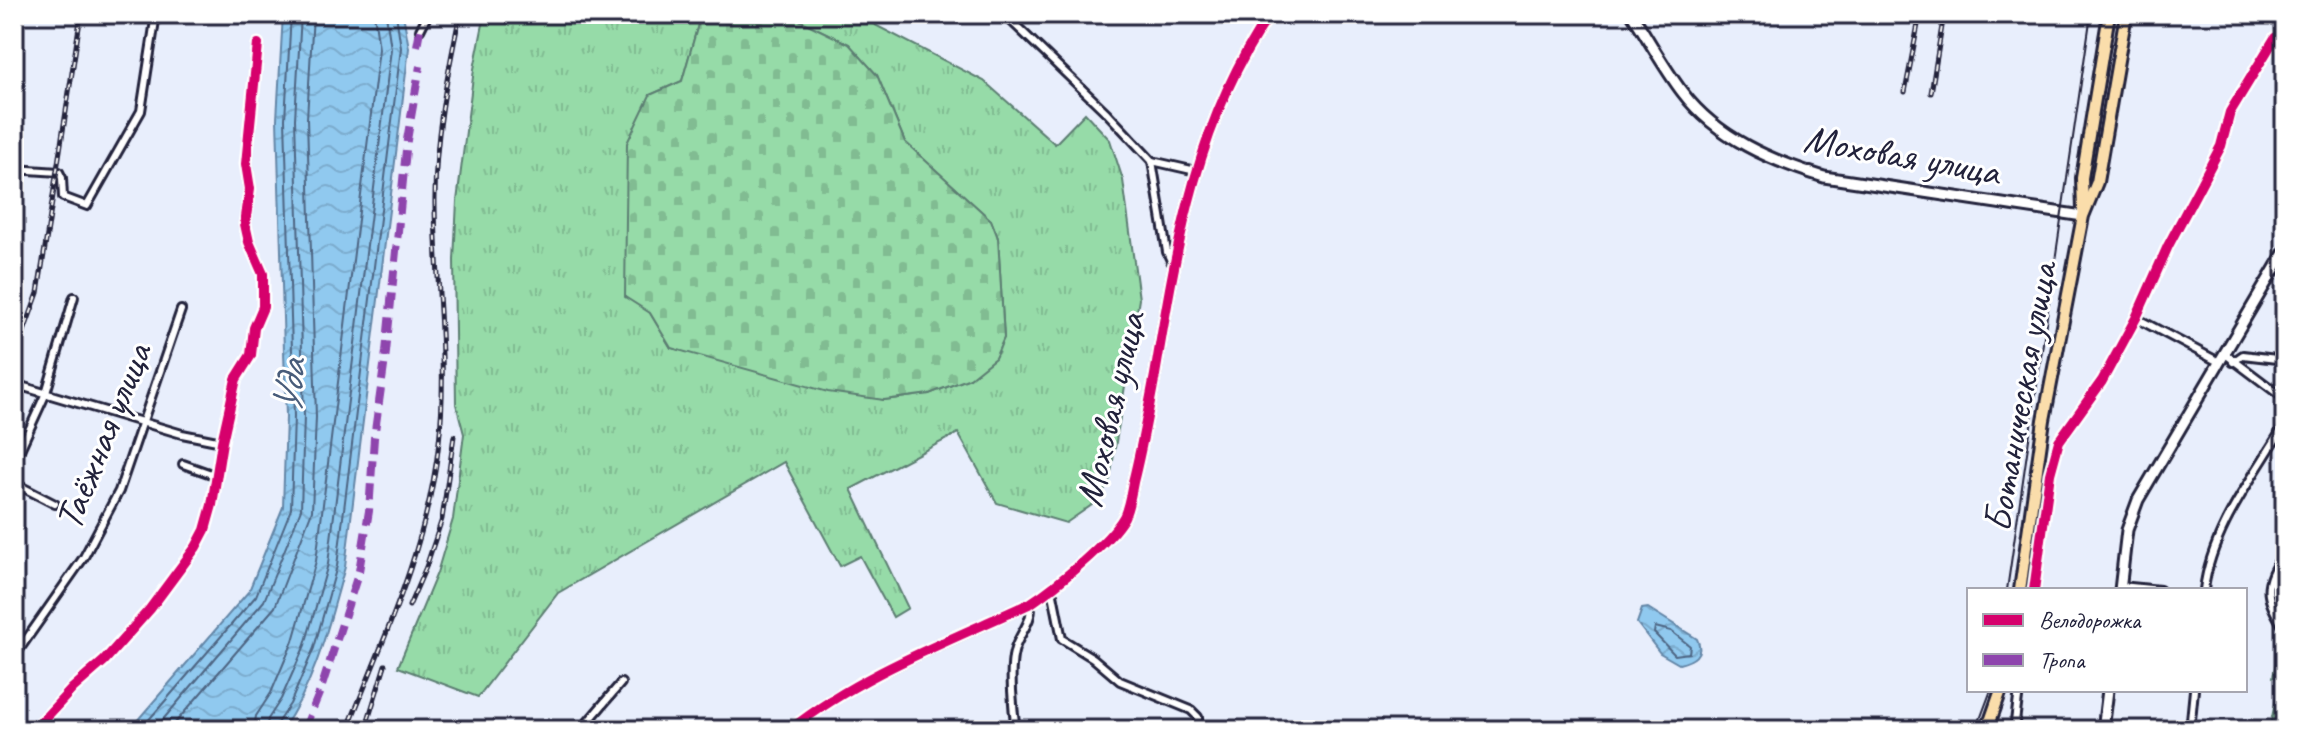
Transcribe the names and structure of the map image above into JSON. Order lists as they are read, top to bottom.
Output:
{
  "streets": {
    "main road": ["Моховая улица", "Ботаническая улица"],
    "street": ["Таёжная улица"]
  },
  "crossings": [
    ["Моховая улица", "Ботаническая улица"]
  ],
  "water": ["Уда"],
  "legend": ["Велодорожка", "Тропа"]
}
